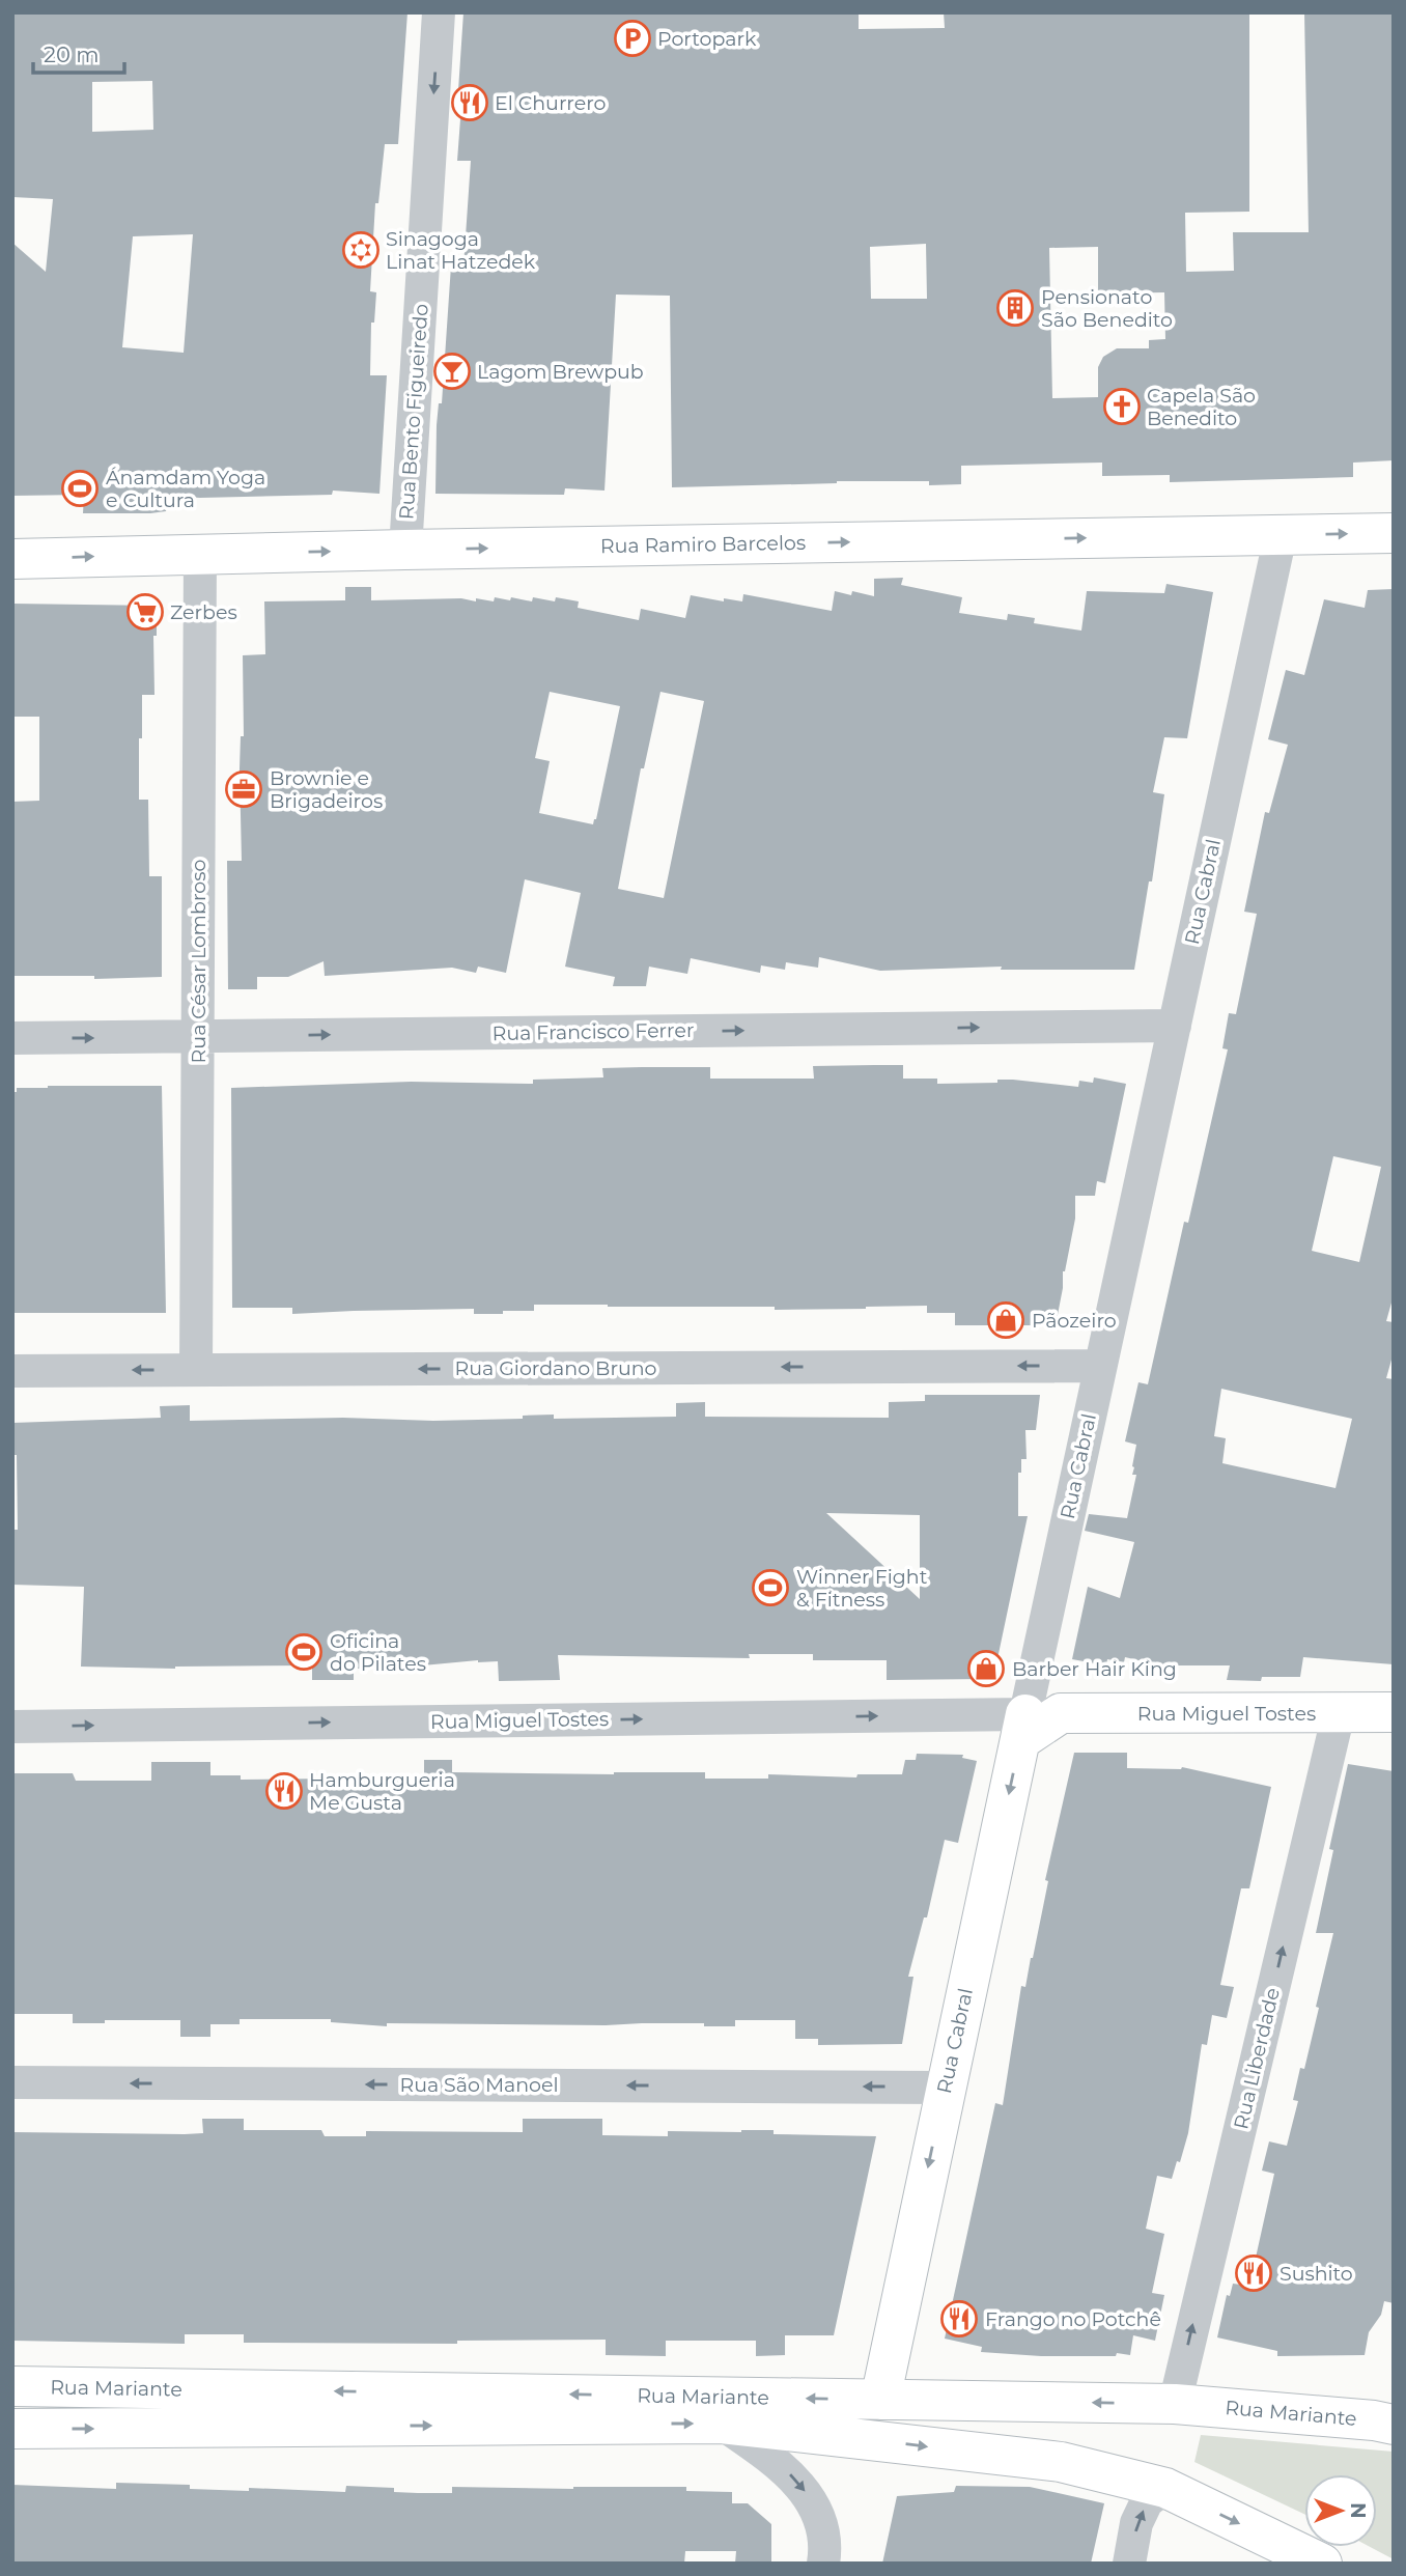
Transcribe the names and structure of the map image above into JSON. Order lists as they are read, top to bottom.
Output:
{
  "streets": {
    "main road": [
      "Rua Ramiro Barcelos",
      "Rua Cabral",
      "Rua Miguel Tostes",
      "Rua Mariante"
    ],
    "street": [
      "Rua Bento Figueiredo",
      "Rua César Lombroso",
      "Rua Francisco Ferrer",
      "Rua Giordano Bruno",
      "Rua Liberdade",
      "Rua São Manoel"
    ]
  },
  "crossings": [
    ["Rua Bento Figueiredo", "Rua Ramiro Barcelos"],
    ["Rua Ramiro Barcelos", "Rua Cabral"],
    ["Rua Ramiro Barcelos", "Rua César Lombroso"],
    ["Rua Cabral", "Rua Francisco Ferrer"],
    ["Rua Cabral", "Rua Giordano Bruno"],
    ["Rua Cabral", "Rua Miguel Tostes"],
    ["Rua Cabral", "Rua São Manoel"],
    ["Rua Cabral", "Rua Mariante"],
    ["Rua César Lombroso", "Rua Francisco Ferrer"],
    ["Rua César Lombroso", "Rua Giordano Bruno"],
    ["Rua Miguel Tostes", "Rua Liberdade"],
    ["Rua Liberdade", "Rua Mariante"]
  ],
  "one_way": [
    "Rua Bento Figueiredo",
    "Rua Ramiro Barcelos",
    "Rua Cabral",
    "Rua Francisco Ferrer",
    "Rua Giordano Bruno",
    "Rua Miguel Tostes",
    "Rua Liberdade",
    "Rua São Manoel"
  ],
  "places": {
    "parking": ["Portopark"],
    "restaurant": [
      "El Churrero",
      "Hamburgueria Me Gusta",
      "Sushito",
      "Frango no Potchê"
    ],
    "synagogue": ["Sinagoga Linat Hatzedek"],
    "building": ["Pensionato São Benedito"],
    "bar": ["Lagom Brewpub"],
    "church": ["Capela São Benedito"],
    "sports": ["Ánamdam Yoga e Cultura", "Winner Fight & Fitness", "Oficina do Pilates"],
    "supermarket": ["Zerbes"],
    "office": ["Brownie e Brigadeiros"],
    "shop": ["Pãozeiro", "Barber Hair King"]
  },
  "scale_bar": "20 m",
  "north": "right"
}
